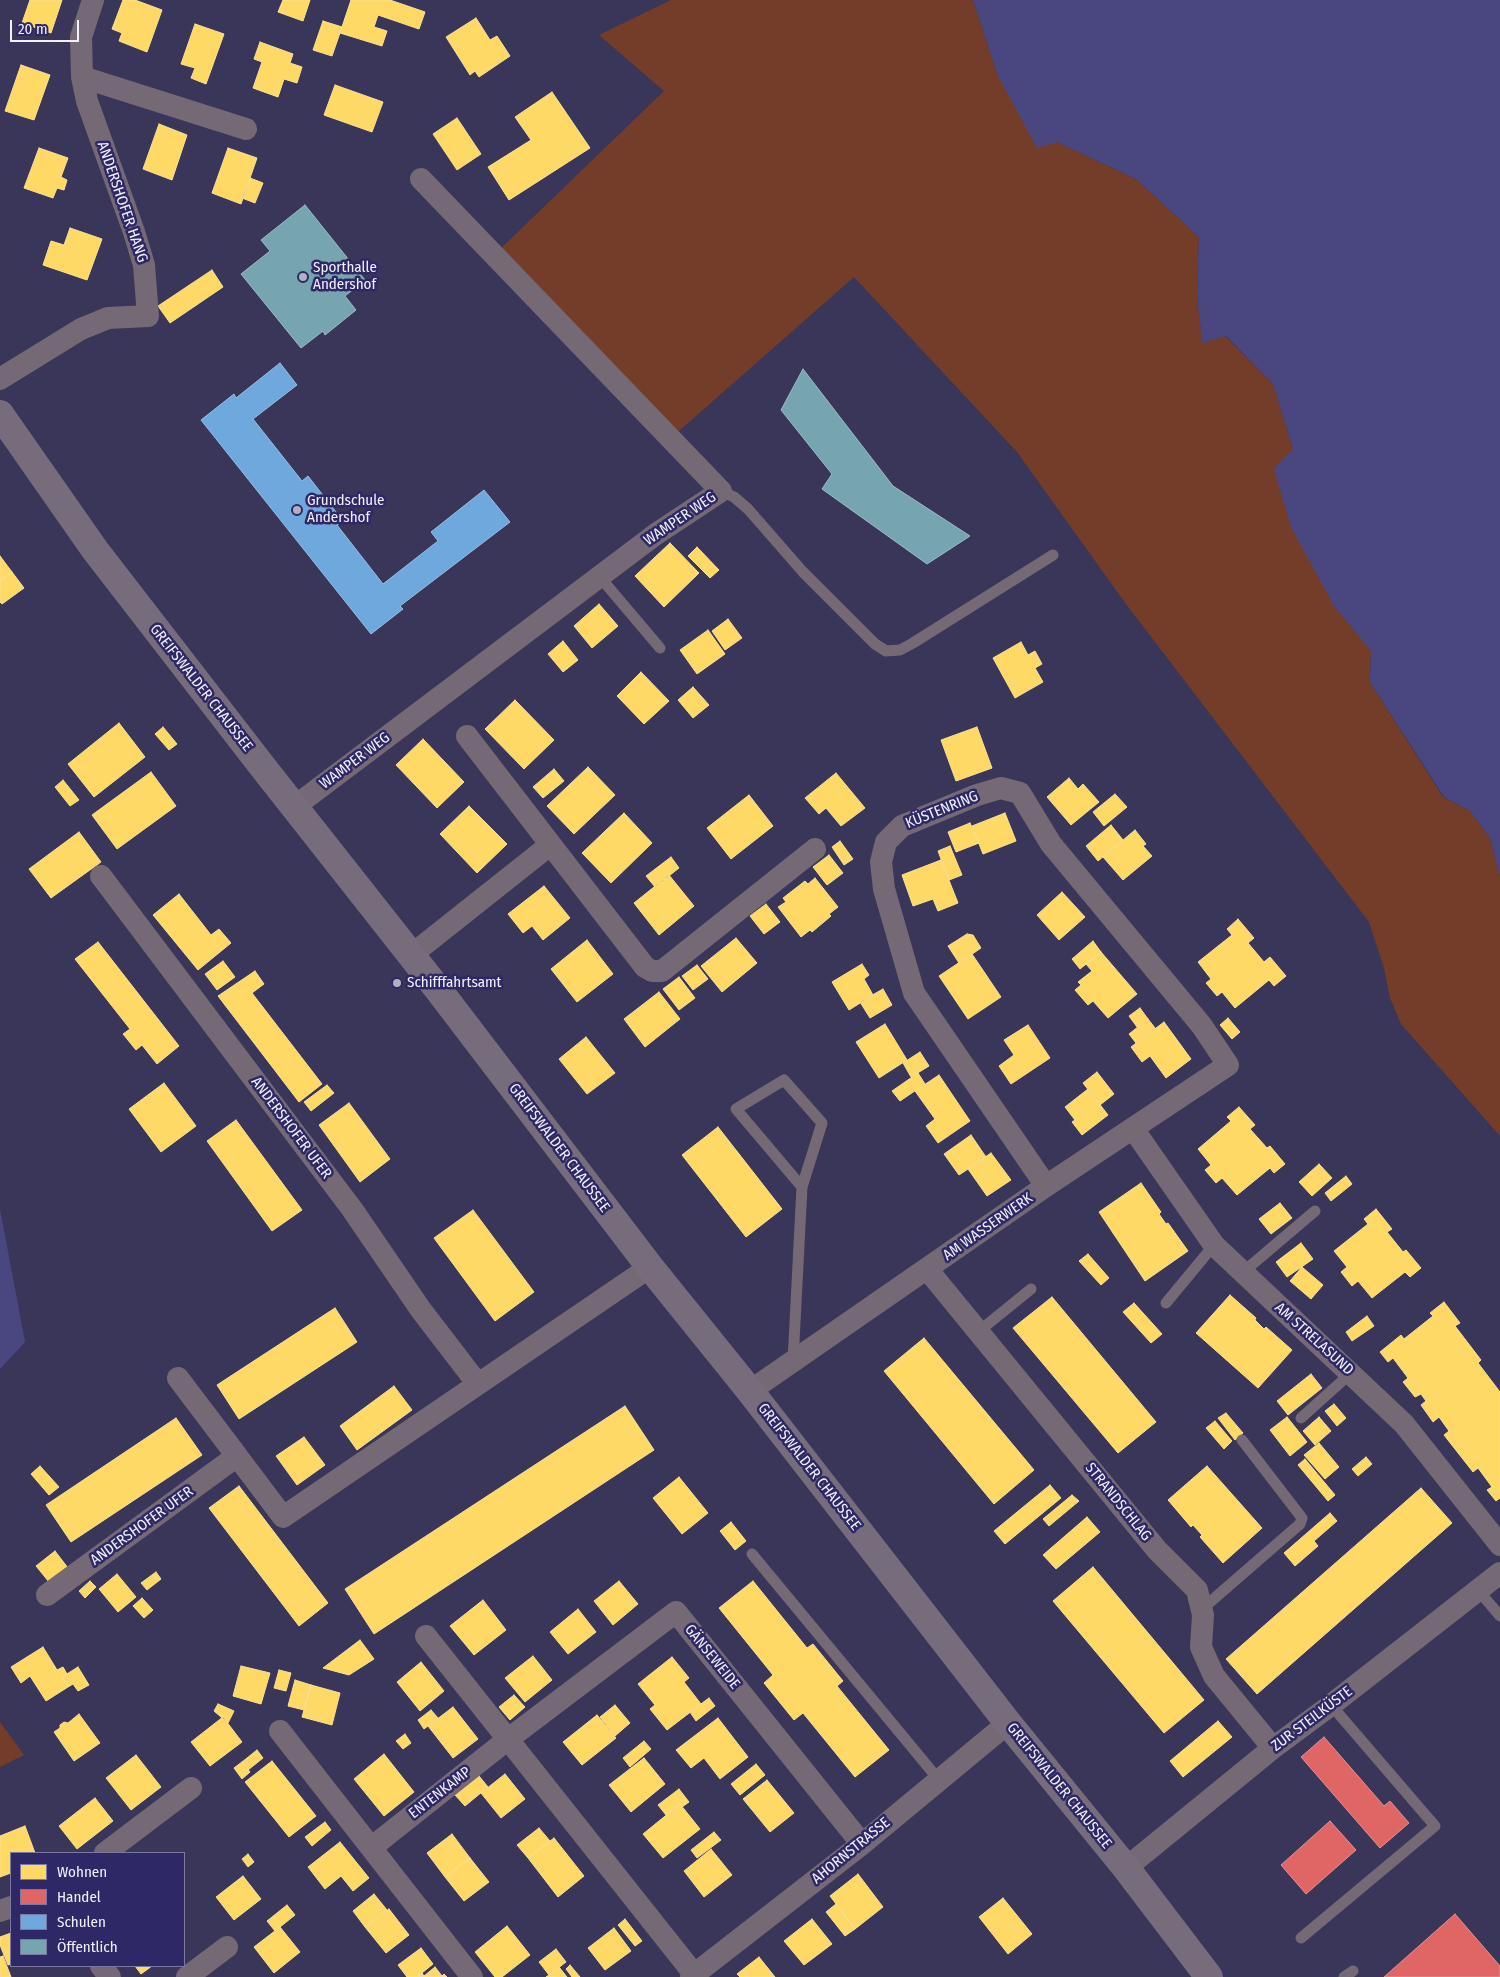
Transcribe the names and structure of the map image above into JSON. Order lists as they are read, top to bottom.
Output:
{
  "streets": {
    "main road": ["GREIFSWALDER CHAUSSEE"],
    "street": [
      "ANDERSHOFER HANG",
      "WAMPER WEG",
      "KÜSTENRING",
      "ANDERSHOFER UFER",
      "AM WASSERWERK",
      "AM STRELASUND",
      "STRANDSCHLAG",
      "GÄNSEWEIDE",
      "ZUR STEILKÜSTE",
      "ENTENKAMP",
      "AHORNSTRASSE"
    ]
  },
  "crossings": [
    ["WAMPER WEG", "GREIFSWALDER CHAUSSEE"],
    ["GREIFSWALDER CHAUSSEE", "AM WASSERWERK"],
    ["GREIFSWALDER CHAUSSEE", "ZUR STEILKÜSTE"],
    ["GREIFSWALDER CHAUSSEE", "AHORNSTRASSE"],
    ["KÜSTENRING", "AM WASSERWERK"],
    ["AM WASSERWERK", "AM STRELASUND"],
    ["AM WASSERWERK", "STRANDSCHLAG"],
    ["STRANDSCHLAG", "ZUR STEILKÜSTE"],
    ["GÄNSEWEIDE", "ENTENKAMP"],
    ["GÄNSEWEIDE", "AHORNSTRASSE"]
  ],
  "places": ["Sporthalle Andershof", "Grundschule Andershof", "Schifffahrtsamt"],
  "legend": [
    "Wohnen",
    "Handel",
    "Schulen",
    "Öffentlich"
  ],
  "scale_bar": "20 m"
}
